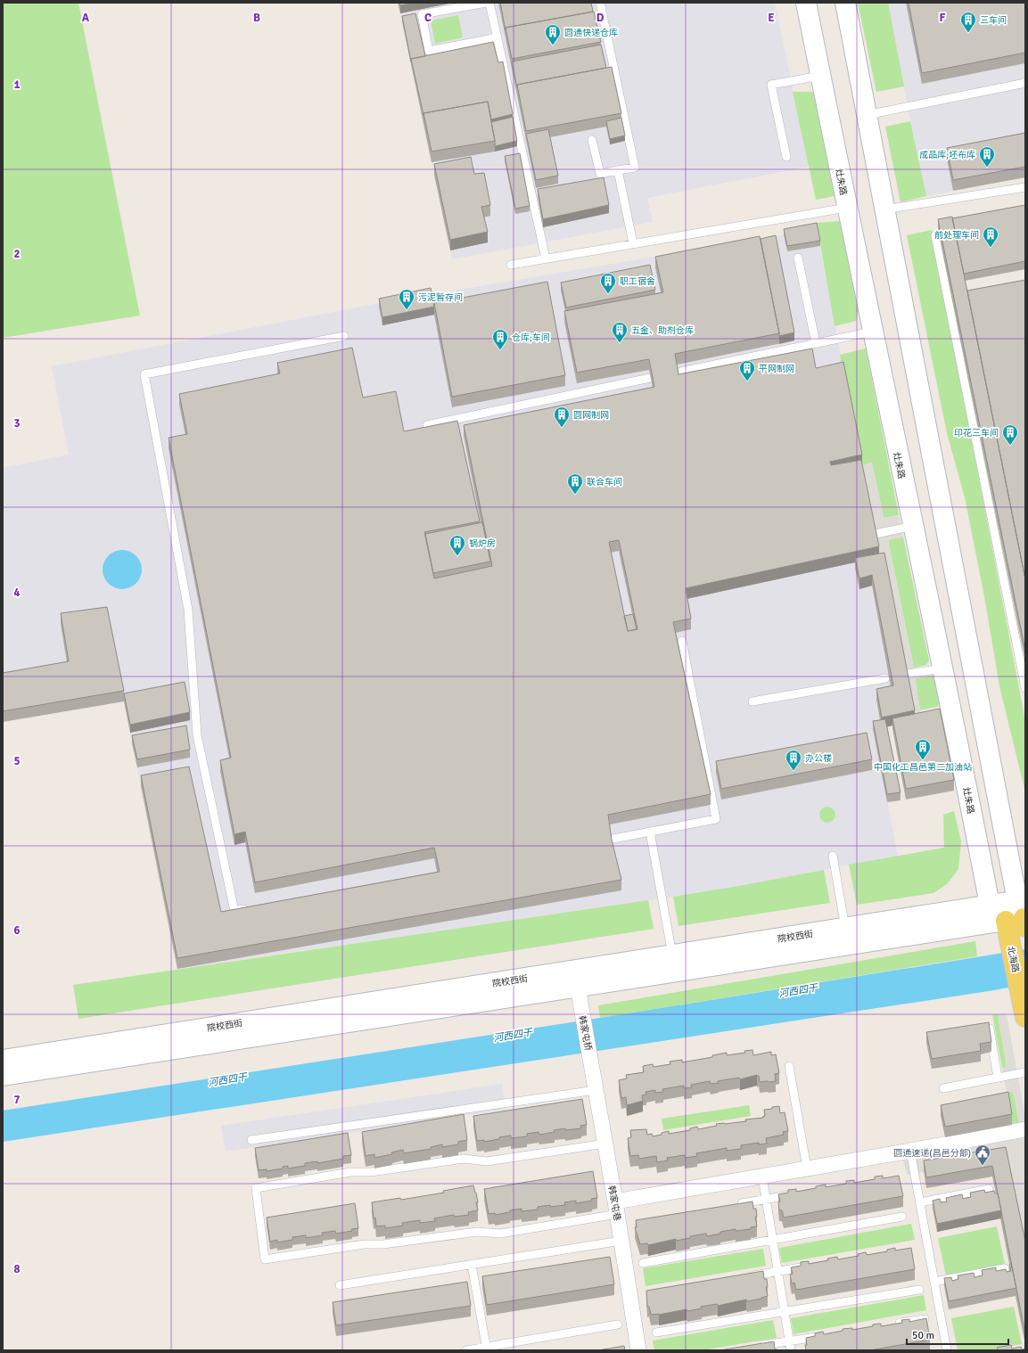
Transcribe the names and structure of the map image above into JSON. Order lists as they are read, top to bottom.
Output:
{
  "streets": {
    "main road": ["灶朱路", "院校西街", "北海路"],
    "street": ["韩家屯桥", "韩家屯巷"]
  },
  "crossings": [
    ["灶朱路", "院校西街"],
    ["院校西街", "北海路"],
    ["院校西街", "韩家屯桥"],
    ["韩家屯桥", "韩家屯巷"]
  ],
  "water": ["河西四干"],
  "places": {
    "building": [
      "三车间",
      "圆通快递仓库",
      "成品库;坯布库",
      "前处理车间",
      "职工宿舍",
      "污泥暂存间",
      "五金、助剂仓库",
      "仓库;车间",
      "平网制网",
      "圆网制网",
      "印花三车间",
      "联合车间",
      "锅炉房",
      "中国化工昌邑第二加油站",
      "办公楼"
    ],
    "public building": ["圆通速递(昌邑分部)"]
  },
  "scale_bar": "50 m",
  "grid": {
    "columns": [
      "A",
      "B",
      "C",
      "D",
      "E",
      "F"
    ],
    "rows": [
      "1",
      "2",
      "3",
      "4",
      "5",
      "6",
      "7",
      "8"
    ]
  }
}
